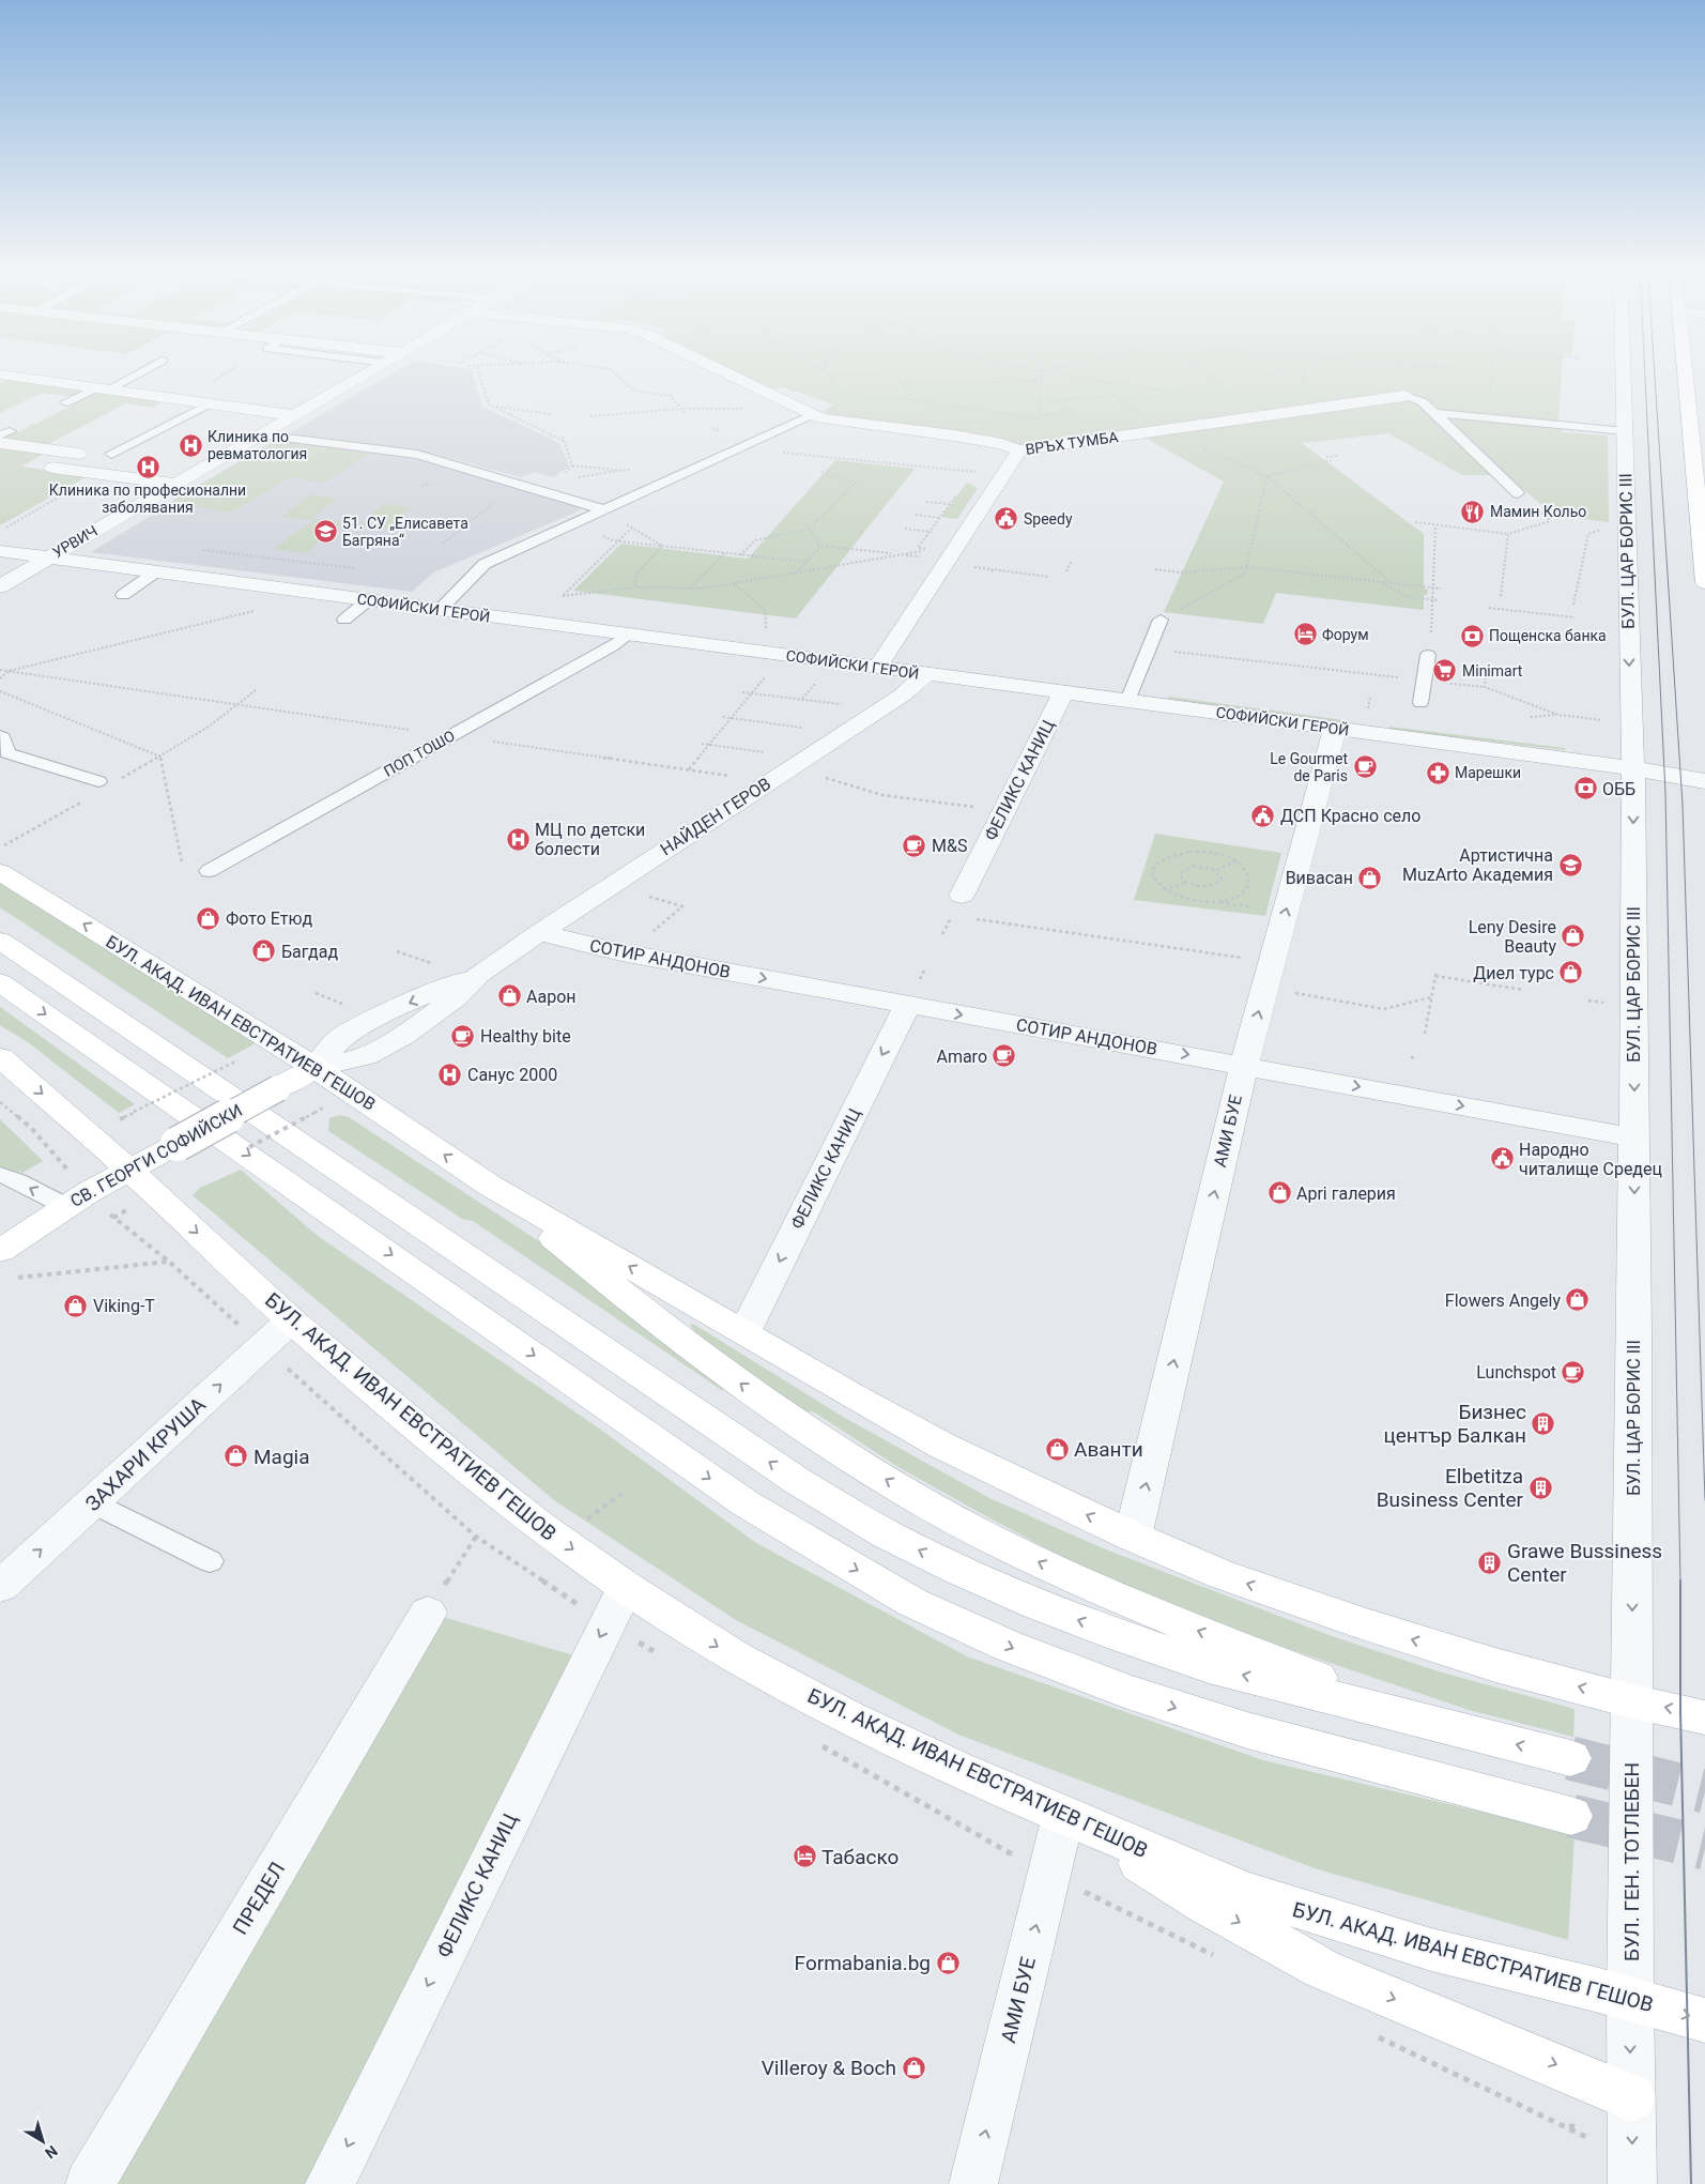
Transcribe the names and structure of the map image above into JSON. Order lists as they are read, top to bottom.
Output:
{
  "streets": {
    "main road": ["БУЛ. АКАД. ИВАН ЕВСТРАТИЕВ ГЕШОВ", "СВ. ГЕОРГИ СОФИЙСКИ"],
    "street": [
      "ВРЪХ ТУМБА",
      "УРВИЧ",
      "БУЛ. ЦАР БОРИС III",
      "СОФИЙСКИ ГЕРОЙ",
      "ФЕЛИКС КАНИЦ",
      "НАЙДЕН ГЕРОВ",
      "СОТИР АНДОНОВ",
      "АМИ БУЕ",
      "ЗАХАРИ КРУША",
      "БУЛ. ГЕН. ТОТЛЕБЕН",
      "ПРЕДЕЛ"
    ],
    "lane": ["ПОП ТОШО"]
  },
  "crossings": [
    ["УРВИЧ", "СОФИЙСКИ ГЕРОЙ"],
    ["БУЛ. ЦАР БОРИС III", "СОФИЙСКИ ГЕРОЙ"],
    ["БУЛ. ЦАР БОРИС III", "СОТИР АНДОНОВ"],
    ["БУЛ. ЦАР БОРИС III", "БУЛ. АКАД. ИВАН ЕВСТРАТИЕВ ГЕШОВ"],
    ["БУЛ. ЦАР БОРИС III", "БУЛ. ГЕН. ТОТЛЕБЕН"],
    ["СОФИЙСКИ ГЕРОЙ", "ПОП ТОШО"],
    ["СОФИЙСКИ ГЕРОЙ", "ФЕЛИКС КАНИЦ"],
    ["СОФИЙСКИ ГЕРОЙ", "НАЙДЕН ГЕРОВ"],
    ["СОФИЙСКИ ГЕРОЙ", "АМИ БУЕ"],
    ["ФЕЛИКС КАНИЦ", "СОТИР АНДОНОВ"],
    ["ФЕЛИКС КАНИЦ", "БУЛ. АКАД. ИВАН ЕВСТРАТИЕВ ГЕШОВ"],
    ["НАЙДЕН ГЕРОВ", "СОТИР АНДОНОВ"],
    ["НАЙДЕН ГЕРОВ", "БУЛ. АКАД. ИВАН ЕВСТРАТИЕВ ГЕШОВ"],
    ["НАЙДЕН ГЕРОВ", "СВ. ГЕОРГИ СОФИЙСКИ"],
    ["СОТИР АНДОНОВ", "АМИ БУЕ"],
    ["БУЛ. АКАД. ИВАН ЕВСТРАТИЕВ ГЕШОВ", "АМИ БУЕ"],
    ["БУЛ. АКАД. ИВАН ЕВСТРАТИЕВ ГЕШОВ", "СВ. ГЕОРГИ СОФИЙСКИ"],
    ["БУЛ. АКАД. ИВАН ЕВСТРАТИЕВ ГЕШОВ", "ЗАХАРИ КРУША"],
    ["БУЛ. АКАД. ИВАН ЕВСТРАТИЕВ ГЕШОВ", "БУЛ. ГЕН. ТОТЛЕБЕН"]
  ],
  "one_way": [
    "БУЛ. ЦАР БОРИС III",
    "ФЕЛИКС КАНИЦ",
    "СОТИР АНДОНОВ",
    "АМИ БУЕ",
    "ЗАХАРИ КРУША",
    "БУЛ. ГЕН. ТОТЛЕБЕН"
  ],
  "places": {
    "hospital": [
      "Клиника по ревматология",
      "Клиника по професионални заболявания",
      "МЦ по детски болести",
      "Санус 2000"
    ],
    "restaurant": ["Мамин Кольо"],
    "public building": ["Speedy", "ДСП Красно село", "Народно читалище Средец"],
    "school or university": ["51. СУ „Елисавета Багряна“", "Артистична MuzArto Академия"],
    "hotel": ["Форум", "Табаско"],
    "bank": ["Пощенска банка", "ОББ"],
    "supermarket": ["Minimart"],
    "cafe": [
      "Le Gourmet de Paris",
      "M&S",
      "Healthy bite",
      "Amaro",
      "Lunchspot"
    ],
    "pharmacy": ["Марешки"],
    "shop": [
      "Вивасан",
      "Фото Етюд",
      "Leny Desire Beauty",
      "Багдад",
      "Диел турс",
      "Аарон",
      "Apri галерия",
      "Flowers Angely",
      "Viking-T",
      "Аванти",
      "Magia",
      "Formabania.bg",
      "Villeroy & Boch"
    ],
    "building": ["Бизнес център Балкан", "Elbetitza Business Center", "Grawe Bussiness Center"]
  },
  "north": "bottom right"
}
